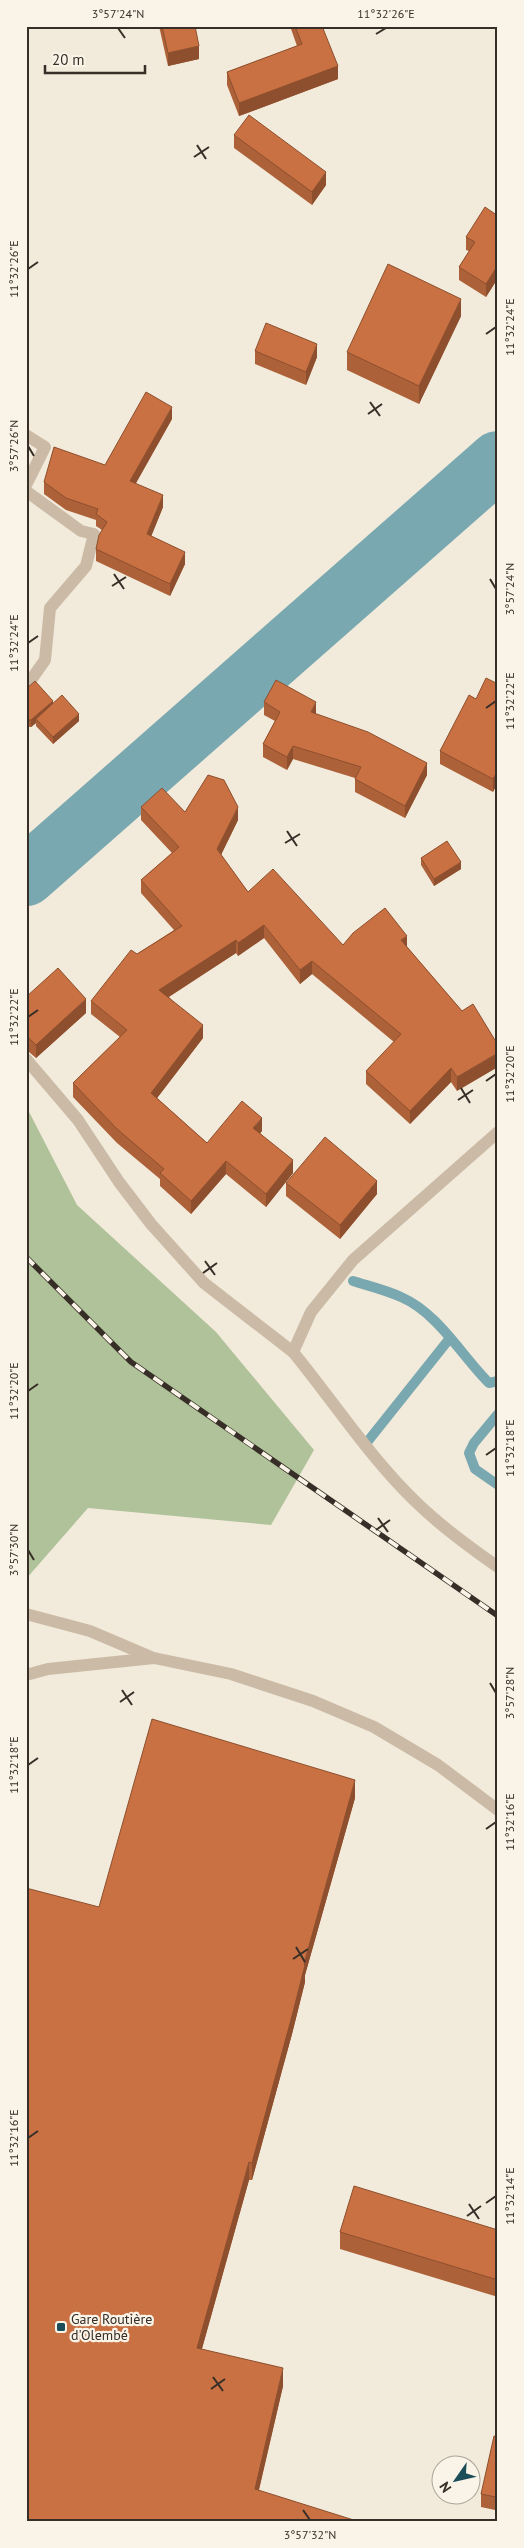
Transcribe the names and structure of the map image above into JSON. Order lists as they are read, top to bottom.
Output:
{
  "places": {
    "transit": ["Gare Routière d'Olembé"]
  },
  "scale_bar": "20 m",
  "north": "bottom left",
  "coordinates": [
    "3°57'24\"N",
    "11°32'26\"E",
    "11°32'24\"E",
    "3°57'26\"N",
    "11°32'22\"E",
    "11°32'20\"E",
    "11°32'18\"E",
    "3°57'30\"N",
    "3°57'28\"N",
    "11°32'16\"E",
    "11°32'14\"E",
    "3°57'32\"N"
  ]
}
